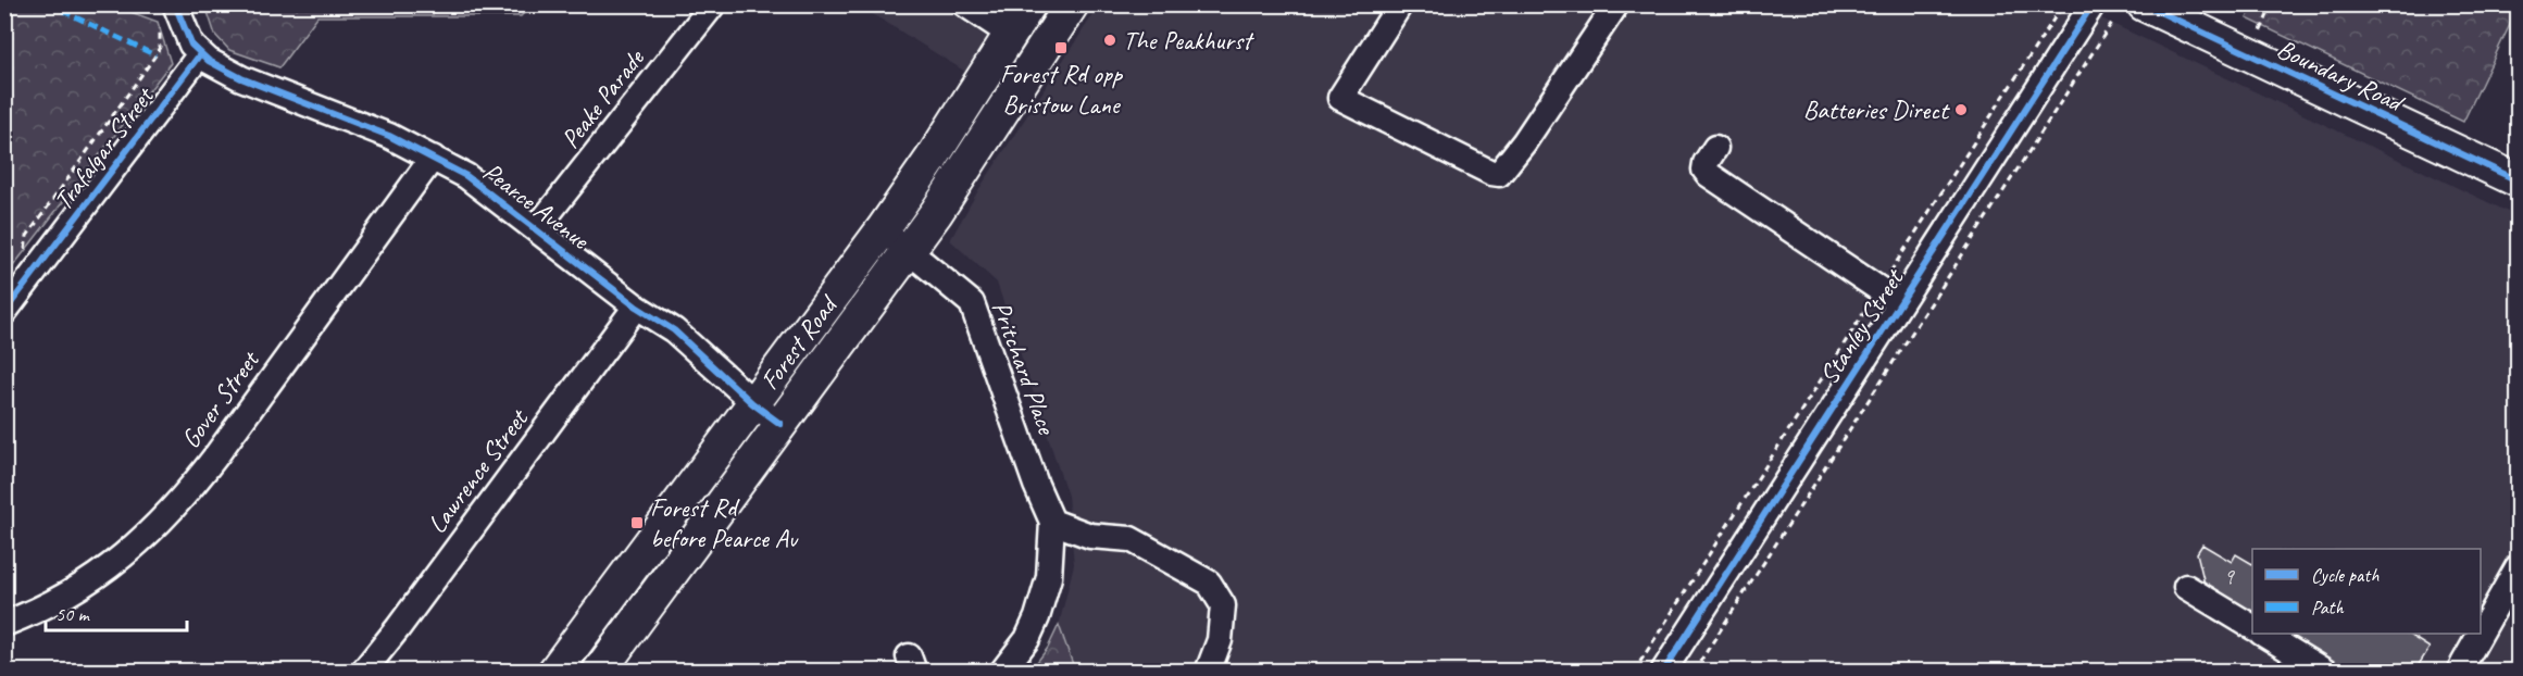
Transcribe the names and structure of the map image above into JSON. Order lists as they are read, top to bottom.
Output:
{
  "streets": {
    "main road": ["Boundary Road", "Forest Road"],
    "street": [
      "Peake Parade",
      "Trafalgar Street",
      "Pearce Avenue",
      "Stanley Street",
      "Pritchard Place",
      "Gover Street",
      "Lawrence Street"
    ]
  },
  "crossings": [
    ["Peake Parade", "Pearce Avenue"],
    ["Trafalgar Street", "Pearce Avenue"],
    ["Pearce Avenue", "Forest Road"],
    ["Pearce Avenue", "Gover Street"],
    ["Pearce Avenue", "Lawrence Street"],
    ["Forest Road", "Pritchard Place"]
  ],
  "places": {
    "other": ["The Peakhurst", "Batteries Direct"],
    "transit": ["Forest Rd opp Bristow Lane", "Forest Rd before Pearce Av"]
  },
  "house_numbers": ["9"],
  "legend": ["Cycle path", "Path"],
  "scale_bar": "50 m"
}
